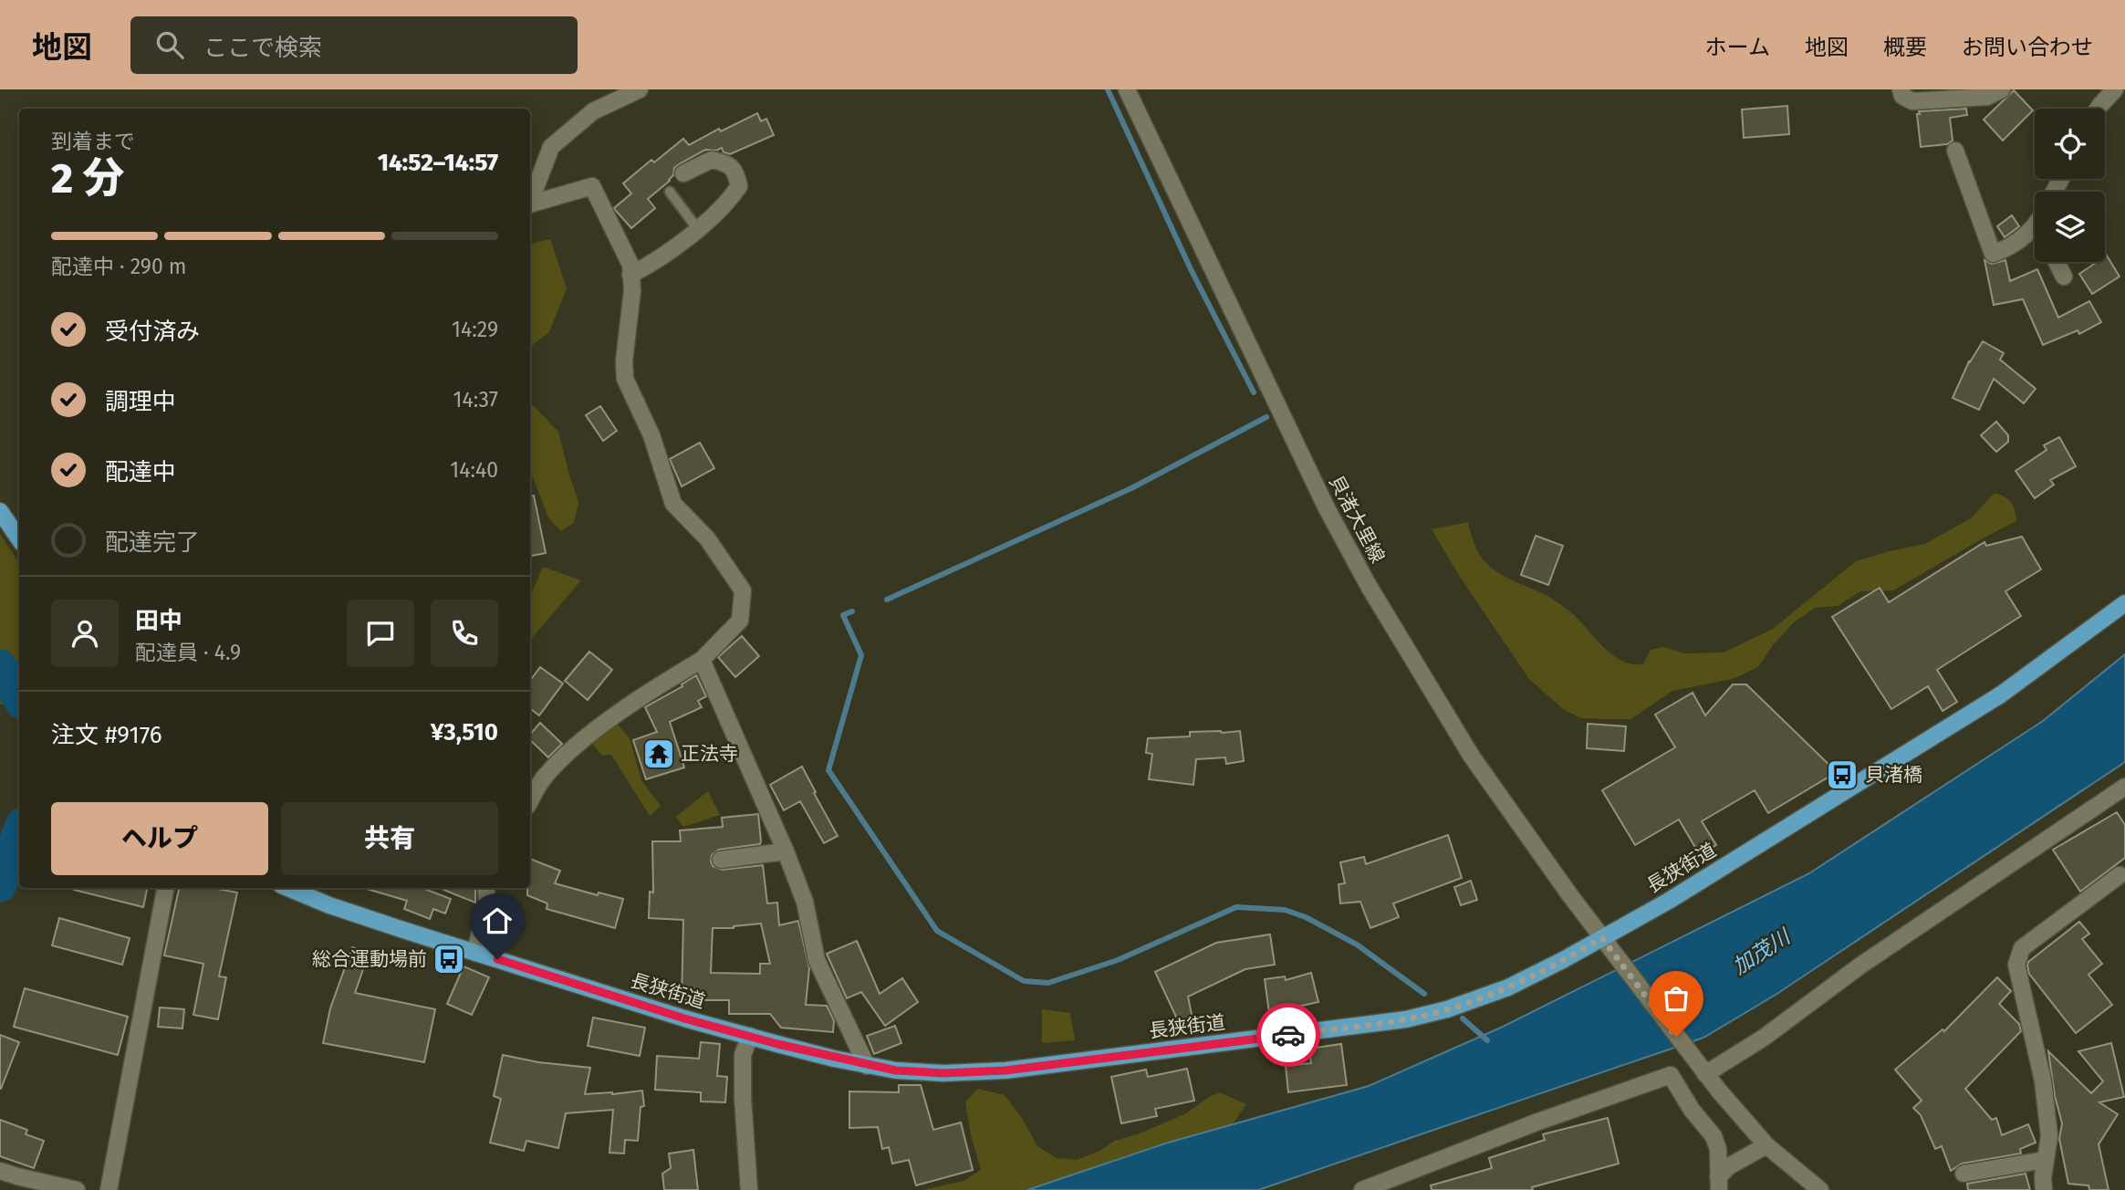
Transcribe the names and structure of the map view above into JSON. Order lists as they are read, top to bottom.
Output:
{
  "streets": {
    "main road": ["長狭街道"],
    "street": ["貝渚大里線"]
  },
  "crossings": [
    ["貝渚大里線", "長狭街道"]
  ],
  "water": ["加茂川"],
  "places": {
    "temple": ["正法寺"],
    "bus stop": ["貝渚橋", "総合運動場前"]
  },
  "page": {
    "header": "地図",
    "search": "ここで検索",
    "nav": [
      "ホーム",
      "地図",
      "概要",
      "お問い合わせ"
    ],
    "heading": ["2 分", "到着まで", "14:52–14:57"],
    "panel": [
      "田中",
      "配達員 · 4.9",
      "注文 #9176",
      "¥3,510"
    ],
    "bar": "配達中 · 290 m",
    "list": [
      ["受付済み", "14:29"],
      ["調理中", "14:37"],
      ["配達中", "14:40"],
      "配達完了"
    ],
    "buttons": ["ヘルプ", "共有"]
  }
}
